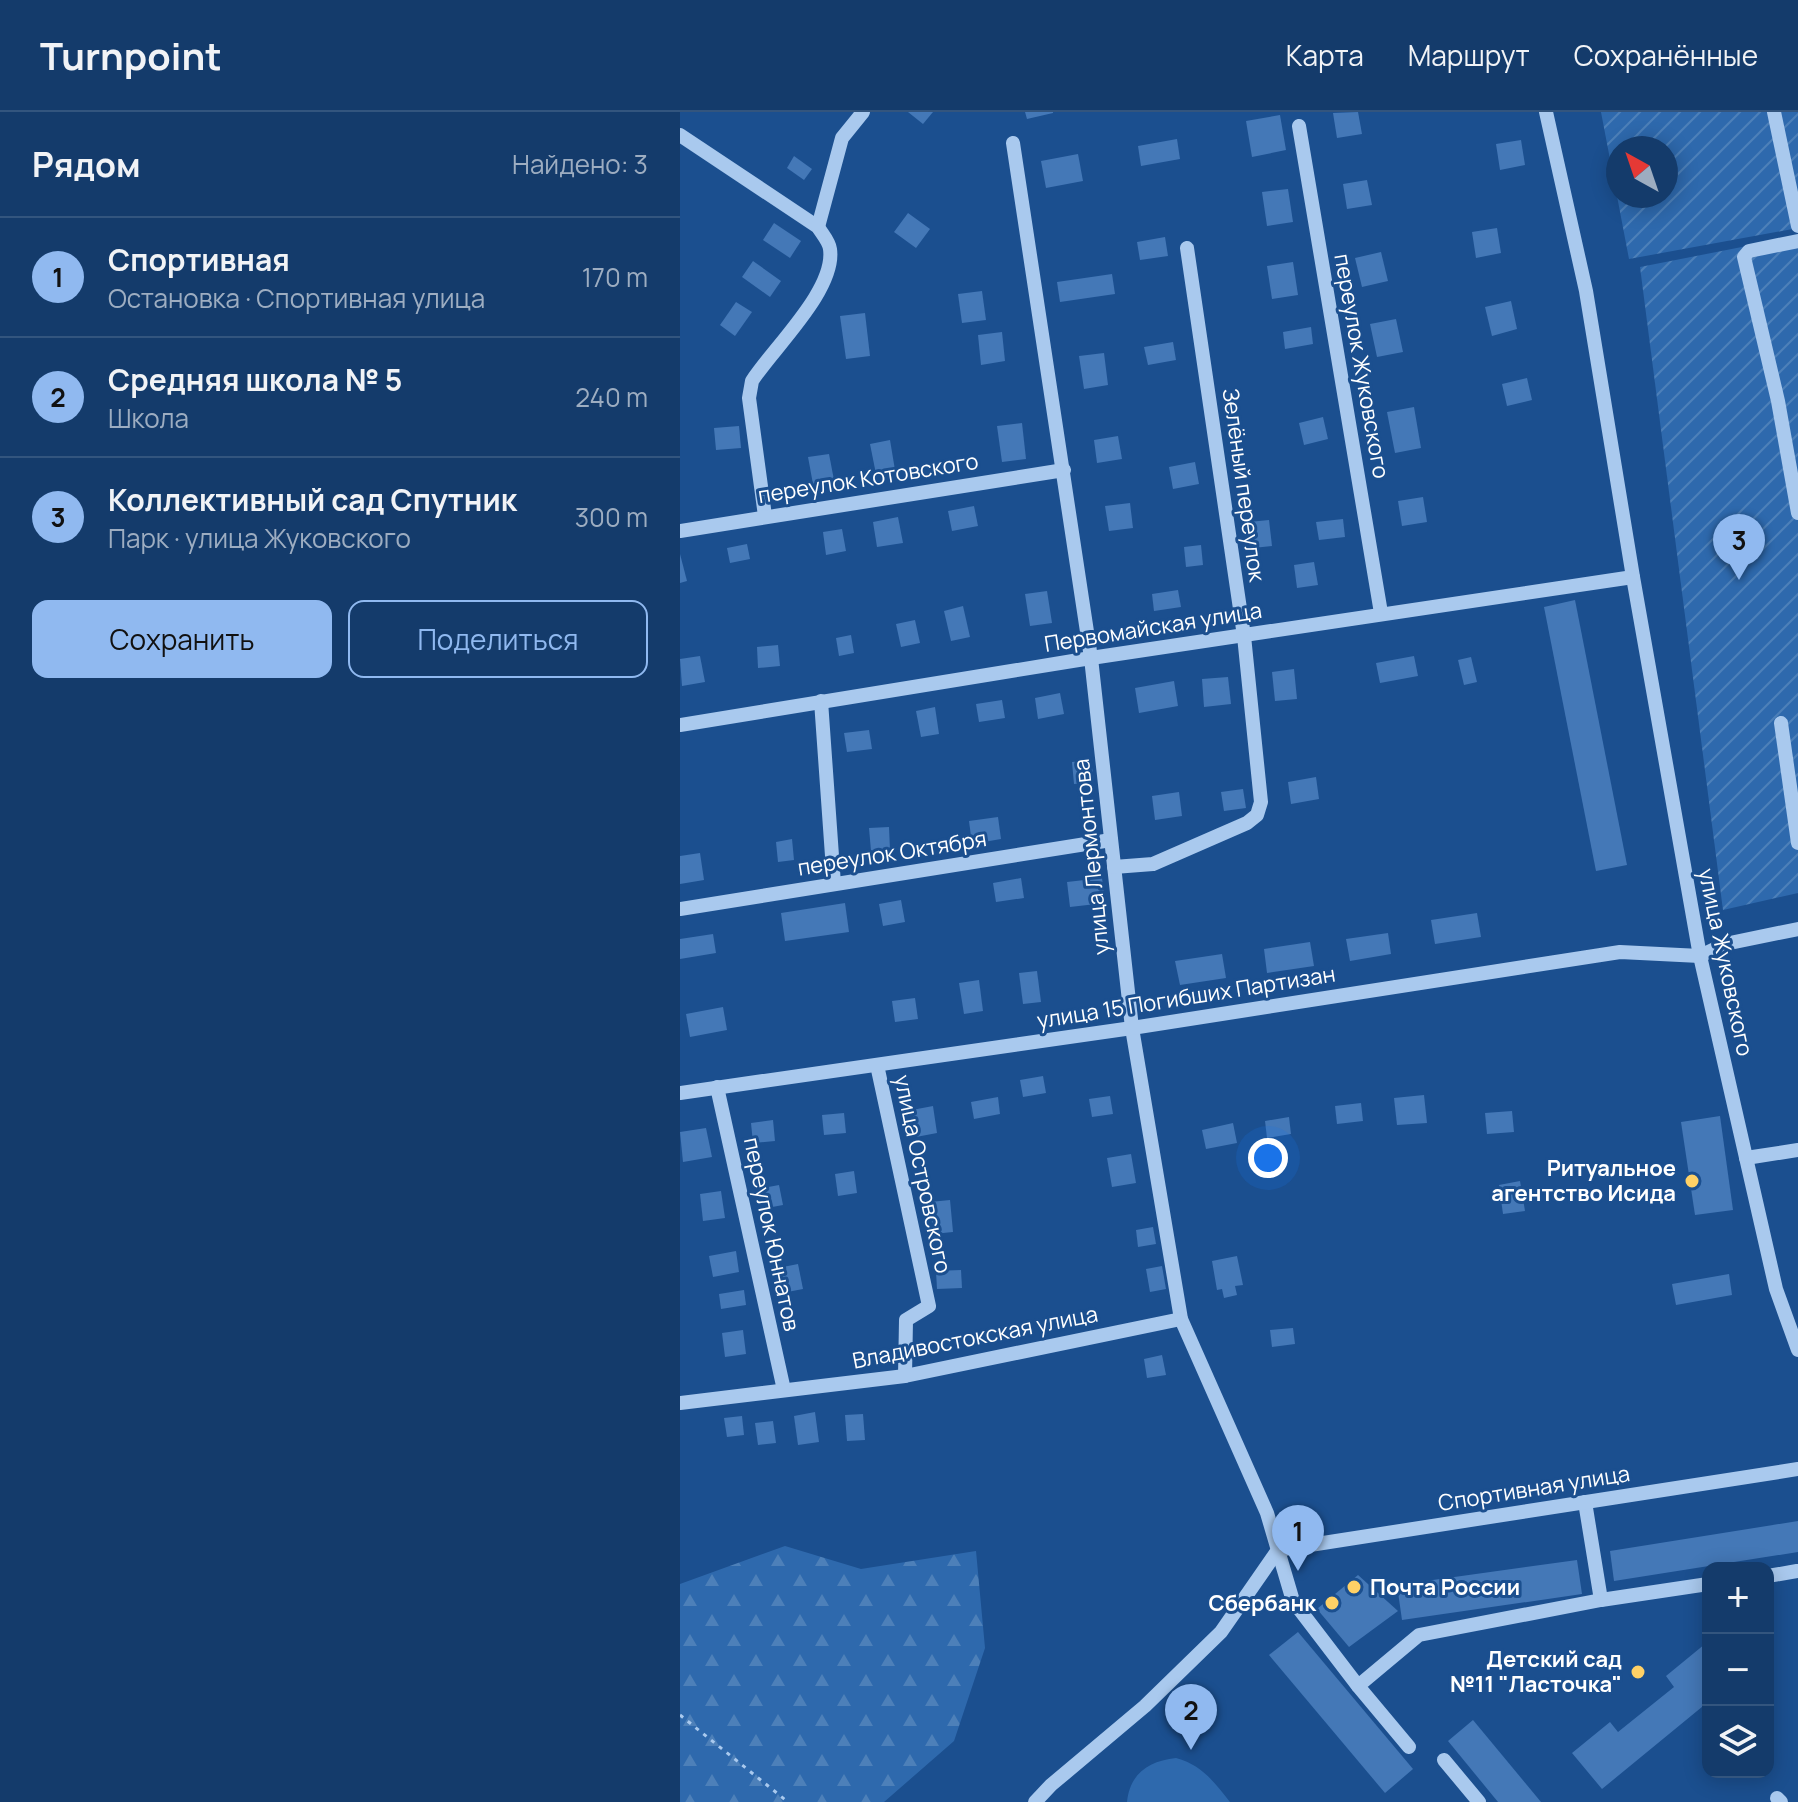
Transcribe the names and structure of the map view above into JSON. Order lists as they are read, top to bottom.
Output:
{
  "streets": {
    "street": [
      "переулок Жуковского",
      "переулок Котовского",
      "Зелёный переулок",
      "Первомайская улица",
      "переулок Октября",
      "улица Лермонтова",
      "улица Жуковского",
      "улица 15 Погибших Партизан",
      "улица Островского",
      "переулок Юннатов",
      "Владивостокская улица",
      "Спортивная улица"
    ]
  },
  "crossings": [
    ["переулок Жуковского", "Первомайская улица"],
    ["переулок Котовского", "улица Лермонтова"],
    ["Зелёный переулок", "Первомайская улица"],
    ["Зелёный переулок", "улица Лермонтова"],
    ["Первомайская улица", "улица Лермонтова"],
    ["Первомайская улица", "улица Жуковского"],
    ["переулок Октября", "улица Лермонтова"],
    ["улица Лермонтова", "улица 15 Погибших Партизан"],
    ["улица Лермонтова", "Владивостокская улица"],
    ["улица Лермонтова", "Спортивная улица"],
    ["улица Жуковского", "улица 15 Погибших Партизан"],
    ["улица 15 Погибших Партизан", "улица Островского"],
    ["улица 15 Погибших Партизан", "переулок Юннатов"],
    ["улица Островского", "Владивостокская улица"],
    ["переулок Юннатов", "Владивостокская улица"]
  ],
  "places": [
    "Ритуальное агентство Исида",
    "Почта России",
    "Сбербанк",
    "Детский сад №11 \"Ласточка\""
  ],
  "north": "top left",
  "page": {
    "header": "Turnpoint",
    "nav": ["Карта", "Маршрут", "Сохранённые"],
    "heading": ["Рядом", "Найдено: 3"],
    "list": [
      {
        "mark": "1",
        "name": "Спортивная",
        "note": "Остановка · Спортивная улица",
        "value": "170 m"
      },
      {
        "mark": "2",
        "name": "Средняя школа № 5",
        "note": "Школа",
        "value": "240 m"
      },
      {
        "mark": "3",
        "name": "Коллективный сад Спутник",
        "note": "Парк · улица Жуковского",
        "value": "300 m"
      }
    ],
    "pins": ["3", "1", "2"],
    "buttons": ["Сохранить", "Поделиться"],
    "map_buttons": ["+", "−"]
  }
}
